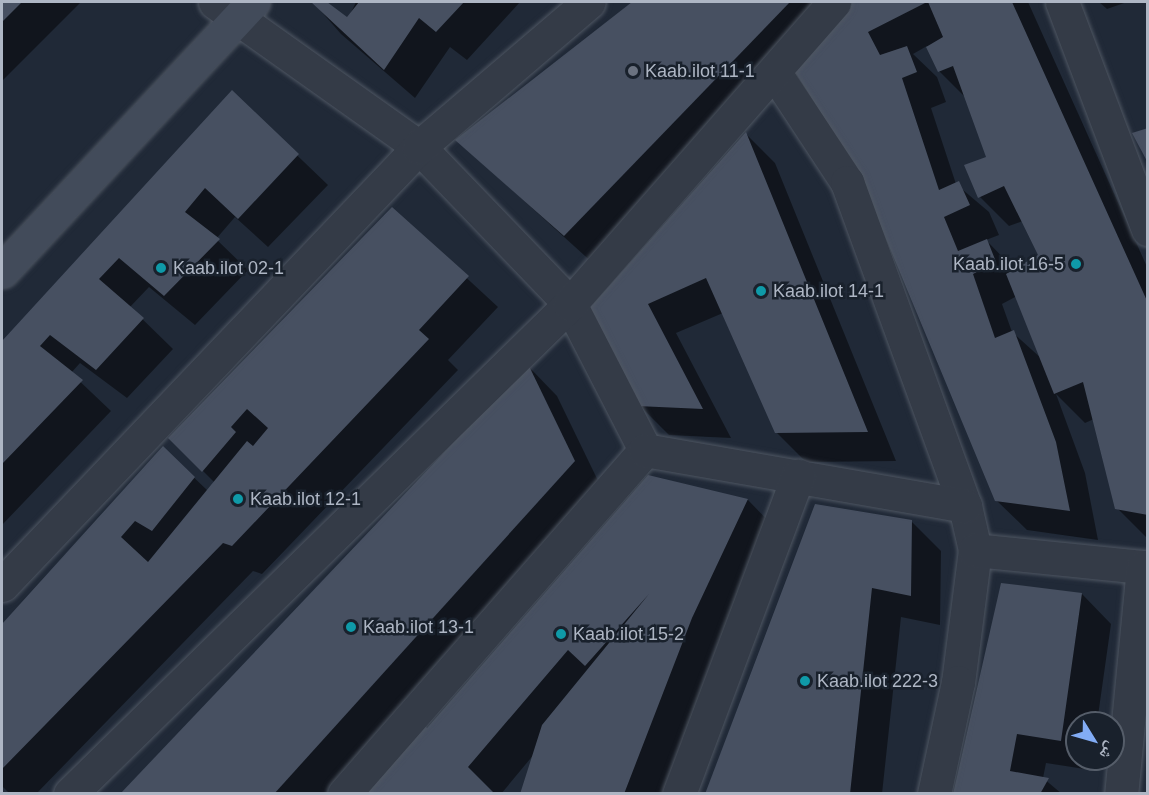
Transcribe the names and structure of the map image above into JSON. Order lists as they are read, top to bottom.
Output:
{
  "places": [
    "Kaab.ilot 11-1",
    "Kaab.ilot 16-5",
    "Kaab.ilot 02-1",
    "Kaab.ilot 14-1",
    "Kaab.ilot 12-1",
    "Kaab.ilot 13-1",
    "Kaab.ilot 15-2",
    "Kaab.ilot 222-3"
  ],
  "north": "bottom right"
}
